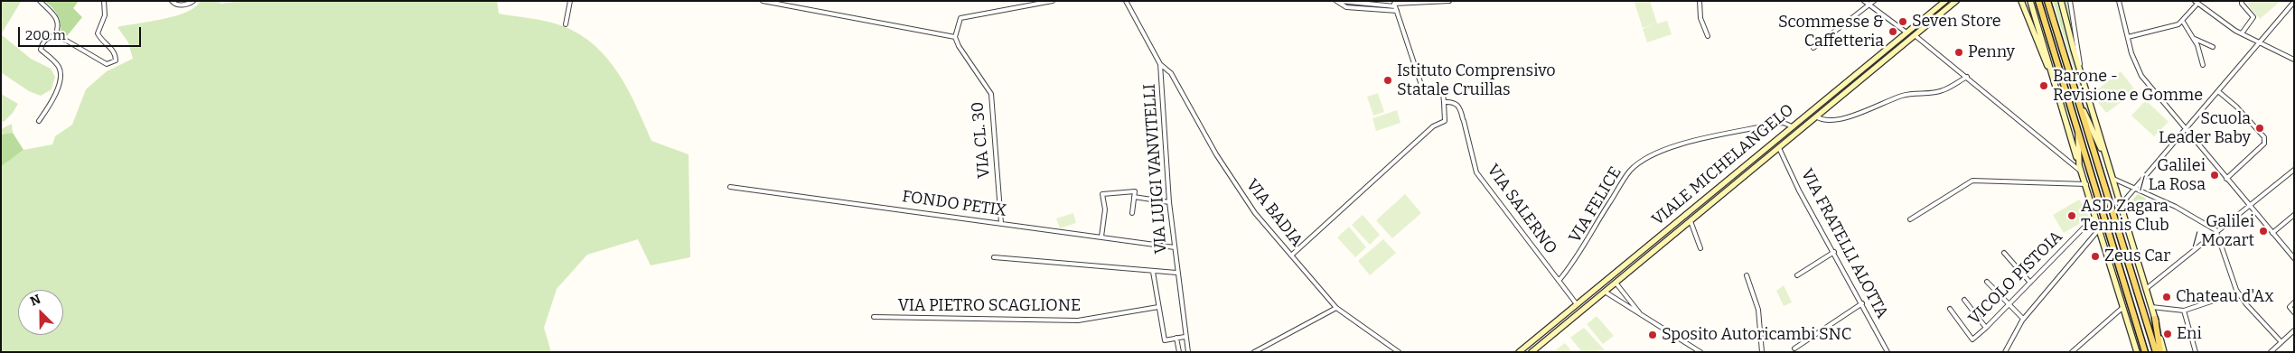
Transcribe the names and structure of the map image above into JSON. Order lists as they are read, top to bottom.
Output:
{
  "streets": {
    "street": [
      "VIA CL. 30",
      "VIALE MICHELANGELO",
      "VIA LUIGI VANVITELLI",
      "FONDO PETIX",
      "VIA FELICE",
      "VIA SALERNO",
      "VIA BADIA",
      "VIA FRATELLI ALOTTA",
      "VICOLO PISTOIA",
      "VIA PIETRO SCAGLIONE"
    ]
  },
  "crossings": [
    ["VIA CL. 30", "FONDO PETIX"],
    ["VIALE MICHELANGELO", "VIA FELICE"],
    ["VIALE MICHELANGELO", "VIA SALERNO"],
    ["VIALE MICHELANGELO", "VIA FRATELLI ALOTTA"],
    ["VIA LUIGI VANVITELLI", "FONDO PETIX"],
    ["VIA LUIGI VANVITELLI", "VIA BADIA"],
    ["VIA FELICE", "VIA SALERNO"]
  ],
  "places": [
    "Seven Store",
    "Scommesse & Caffetteria",
    "Penny",
    "Istituto Comprensivo Statale Cruillas",
    "Barone - Revisione e Gomme",
    "Scuola Leader Baby",
    "Galilei / La Rosa",
    "ASD Zagara Tennis Club",
    "Galilei / Mozart",
    "Zeus Car",
    "Chateau d'Ax",
    "Eni",
    "Sposito Autoricambi SNC"
  ],
  "scale_bar": "200 m",
  "north": "top left"
}
